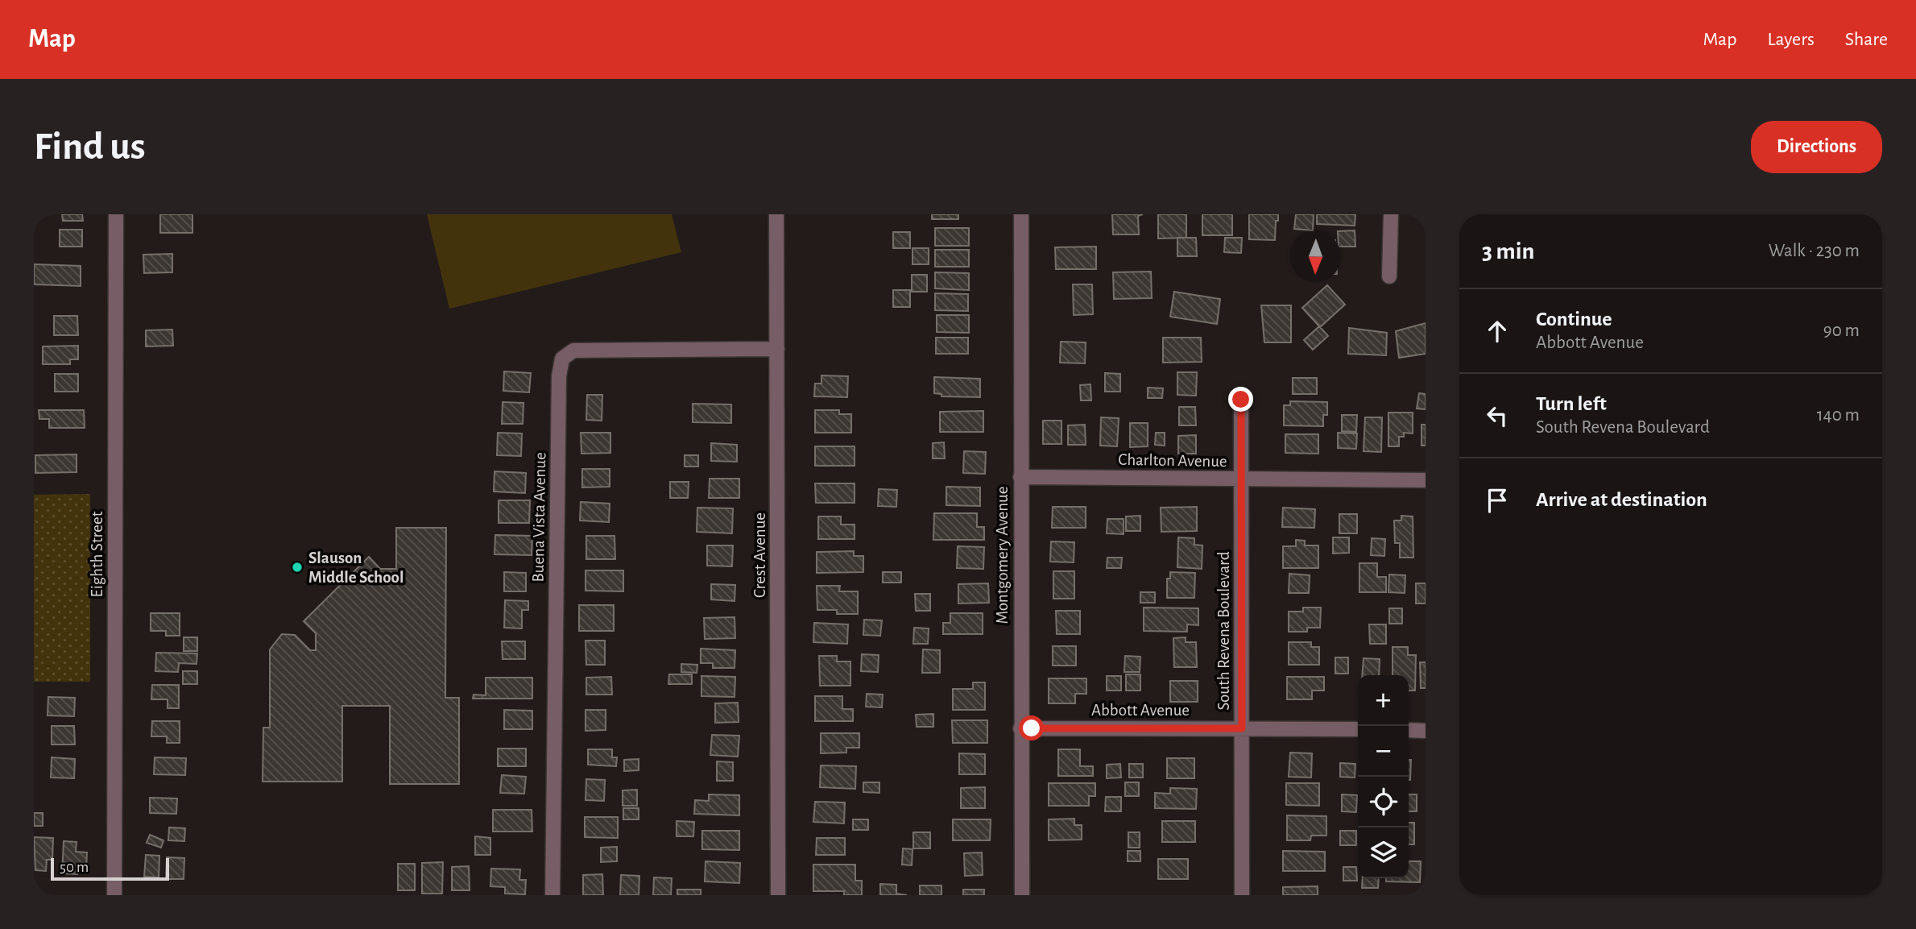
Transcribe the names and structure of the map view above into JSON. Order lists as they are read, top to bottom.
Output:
{
  "streets": {
    "street": [
      "Charlton Avenue",
      "Buena Vista Avenue",
      "Eighth Street",
      "Crest Avenue",
      "Montgomery Avenue",
      "South Revena Boulevard",
      "Abbott Avenue"
    ]
  },
  "crossings": [
    ["Charlton Avenue", "Montgomery Avenue"],
    ["Charlton Avenue", "South Revena Boulevard"],
    ["Buena Vista Avenue", "Crest Avenue"],
    ["Montgomery Avenue", "Abbott Avenue"],
    ["South Revena Boulevard", "Abbott Avenue"]
  ],
  "places": ["Slauson Middle School"],
  "scale_bar": "50 m",
  "north": "bottom",
  "page": {
    "header": "Map",
    "nav": ["Map", "Layers", "Share"],
    "buttons": "Directions",
    "title": "Find us",
    "heading": ["3 min", "Walk · 230 m"],
    "list": [
      ["Continue", "Abbott Avenue", "90 m"],
      ["Turn left", "South Revena Boulevard", "140 m"],
      "Arrive at destination"
    ],
    "map_buttons": ["+", "−"],
    "scale": "50 m"
  }
}
